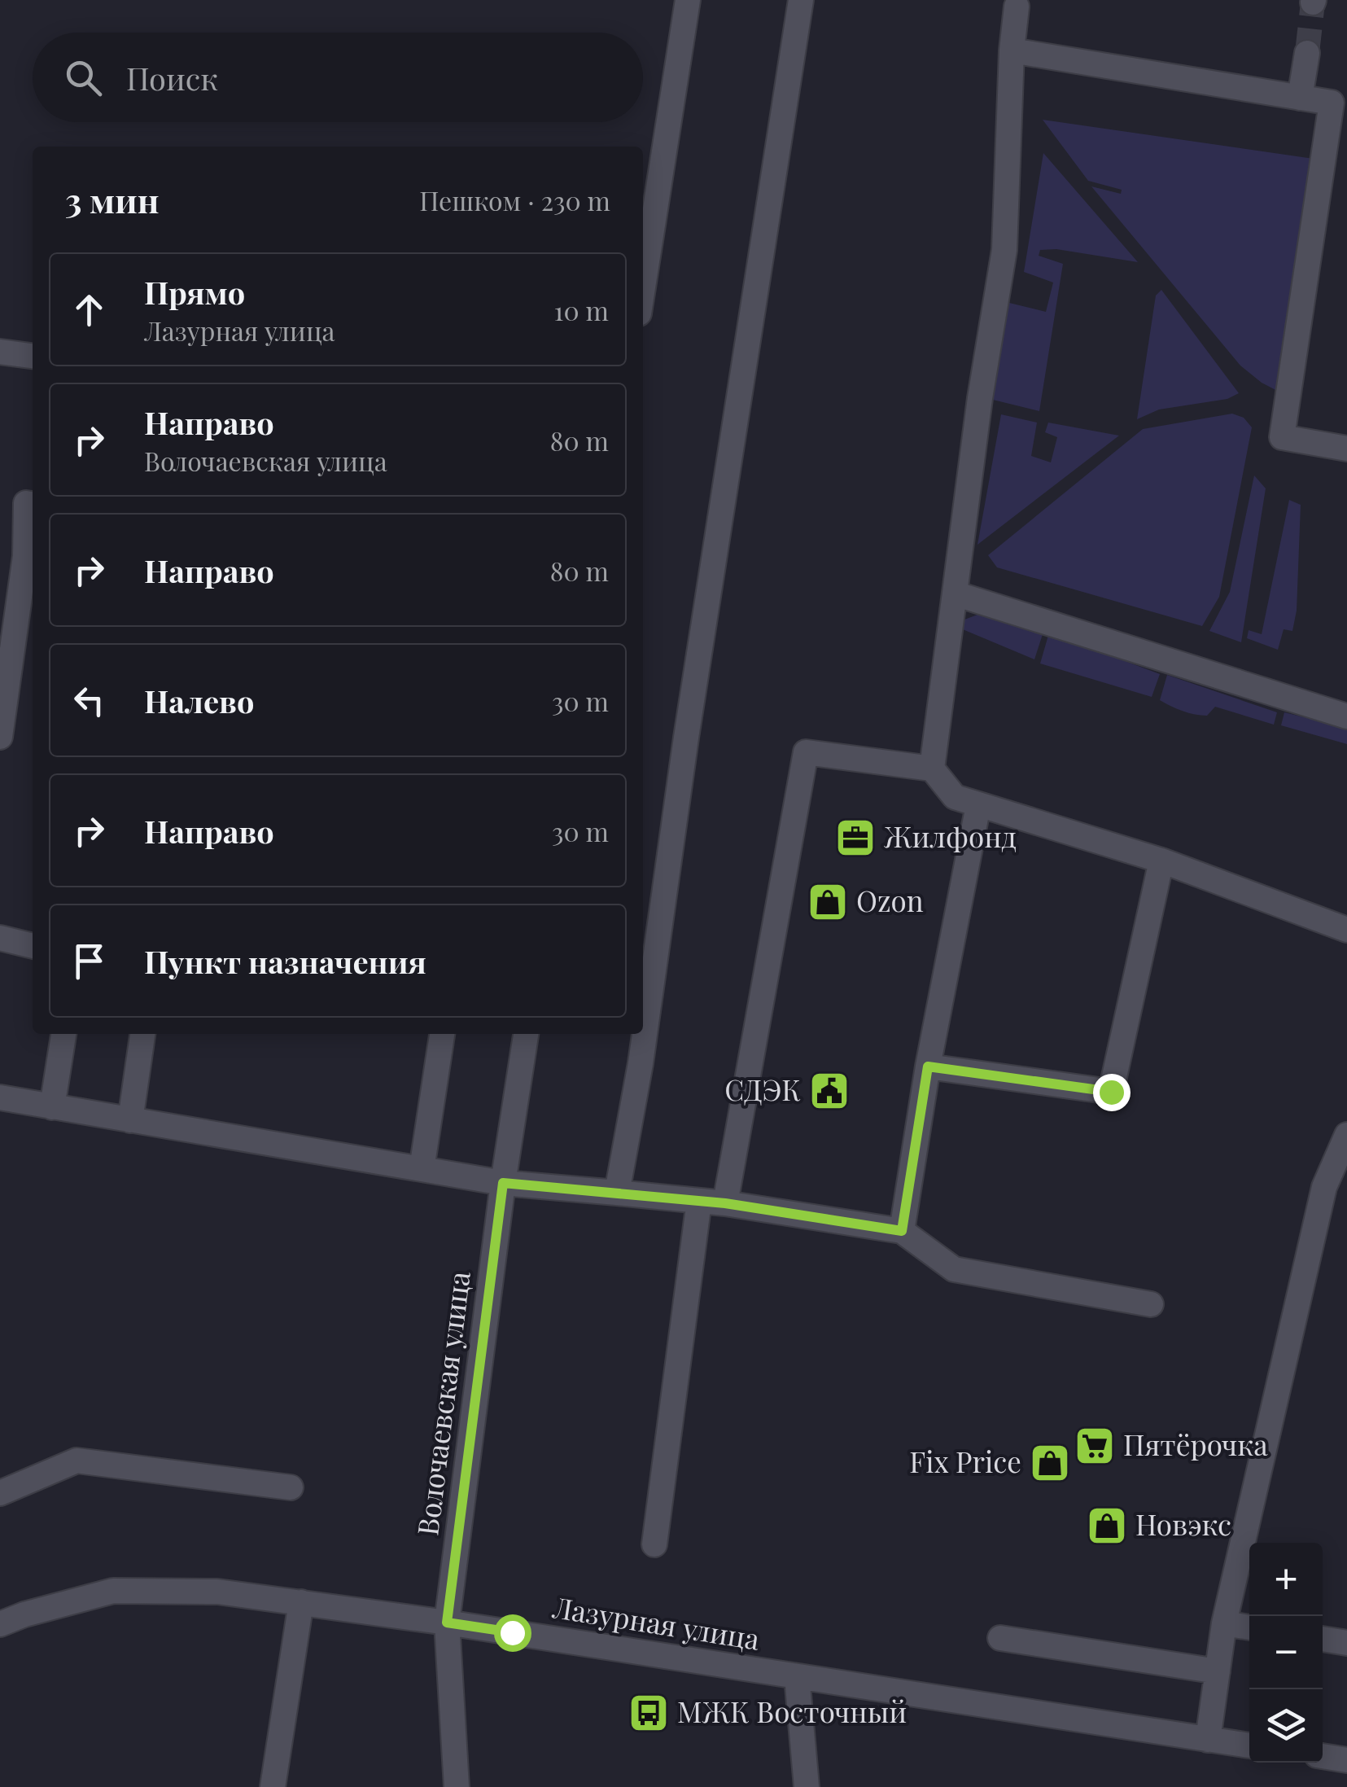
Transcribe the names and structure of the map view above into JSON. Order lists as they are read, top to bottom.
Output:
{
  "streets": {
    "street": ["Волочаевская улица", "Лазурная улица"]
  },
  "crossings": [
    ["Волочаевская улица", "Лазурная улица"]
  ],
  "places": {
    "office": ["Жилфонд"],
    "shop": ["Ozon", "Fix Price", "Новэкс"],
    "public building": ["СДЭК"],
    "supermarket": ["Пятёрочка"],
    "bus stop": ["МЖК Восточный"]
  },
  "page": {
    "search": "Поиск",
    "heading": ["3 мин", "Пешком · 230 m"],
    "list": [
      ["Прямо", "Лазурная улица", "10 m"],
      ["Направо", "Волочаевская улица", "80 m"],
      ["Направо", "80 m"],
      ["Налево", "30 m"],
      ["Направо", "30 m"],
      "Пункт назначения"
    ],
    "map_buttons": ["+", "−"]
  }
}
